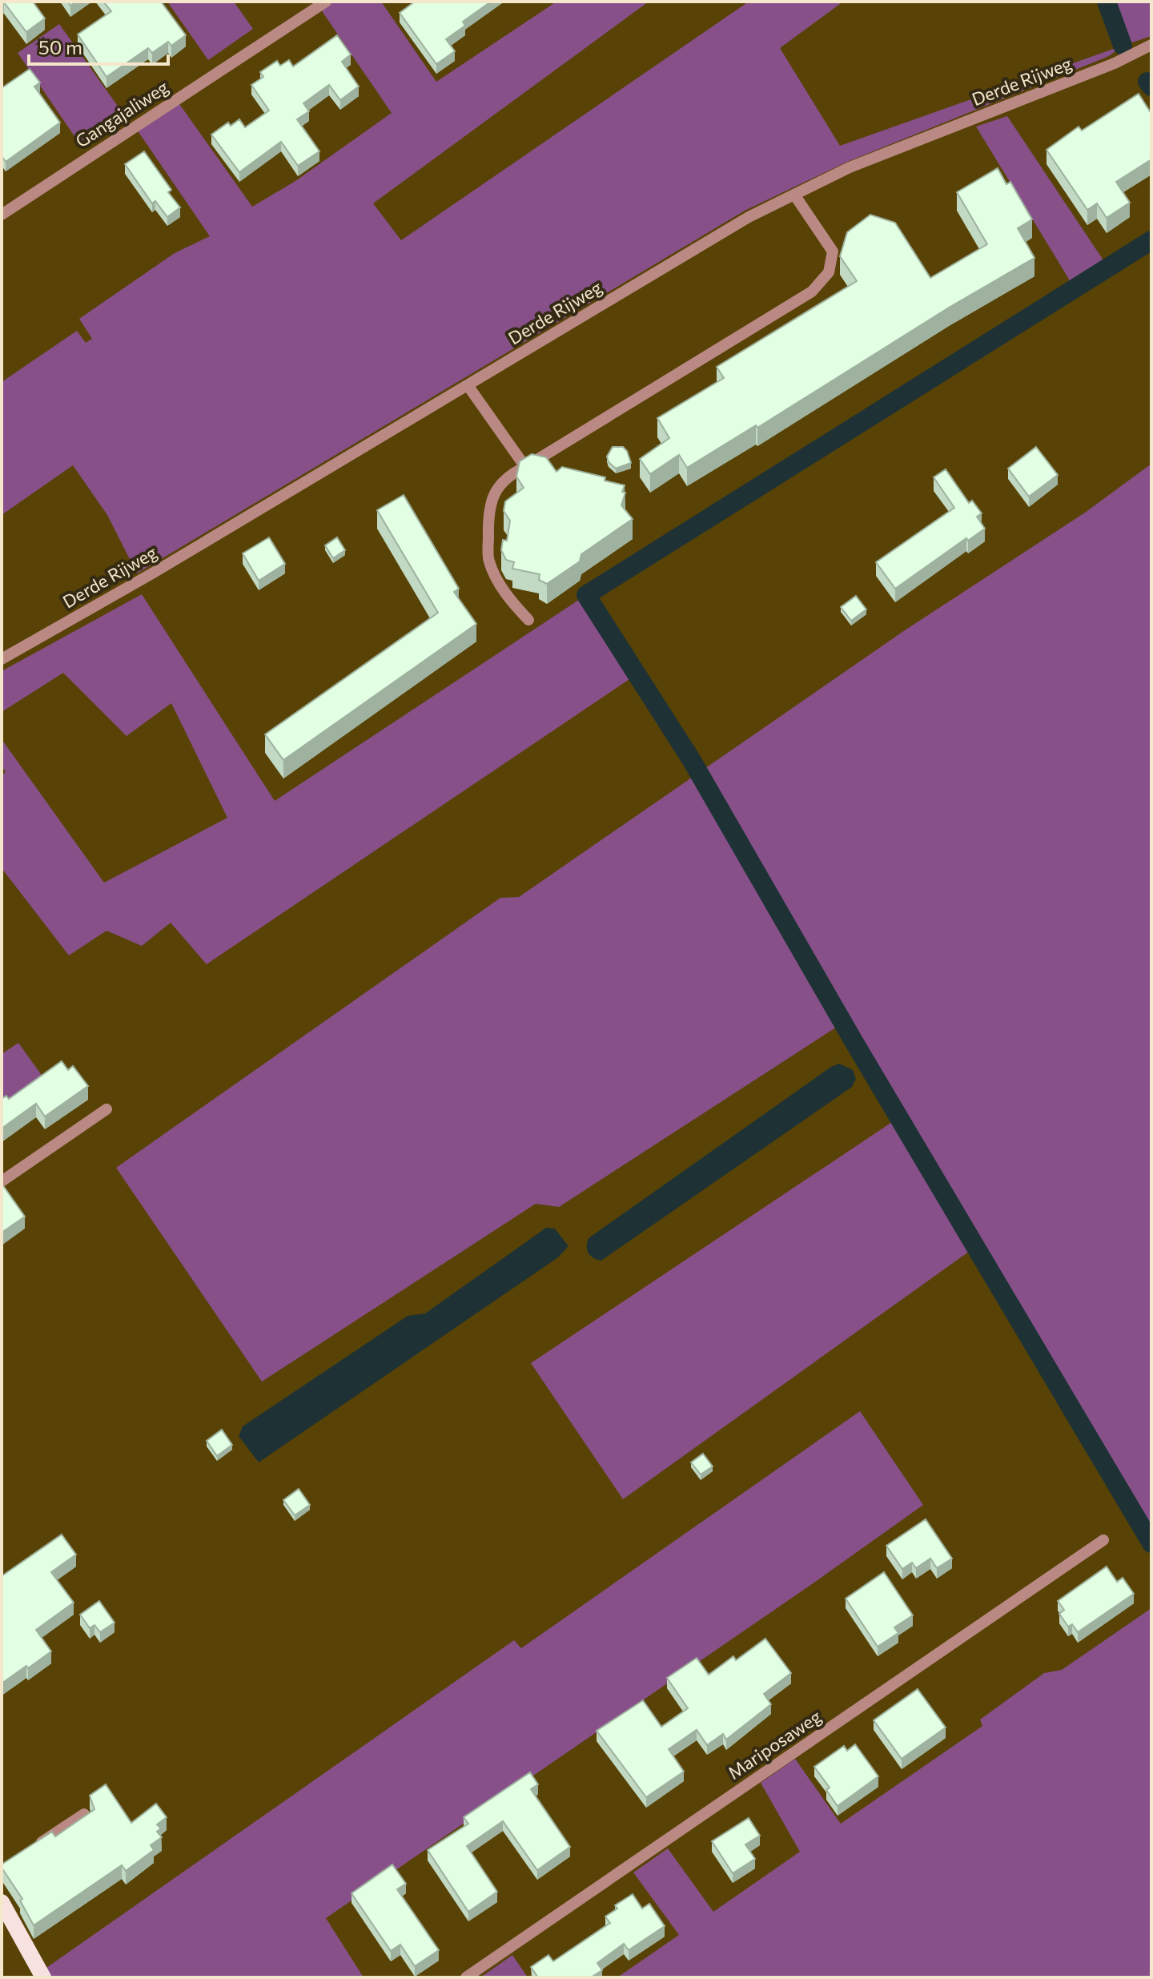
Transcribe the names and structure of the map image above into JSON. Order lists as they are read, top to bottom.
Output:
{
  "streets": {
    "street": ["Derde Rijweg", "Gangajaliweg", "Mariposaweg"]
  },
  "scale_bar": "50 m"
}
